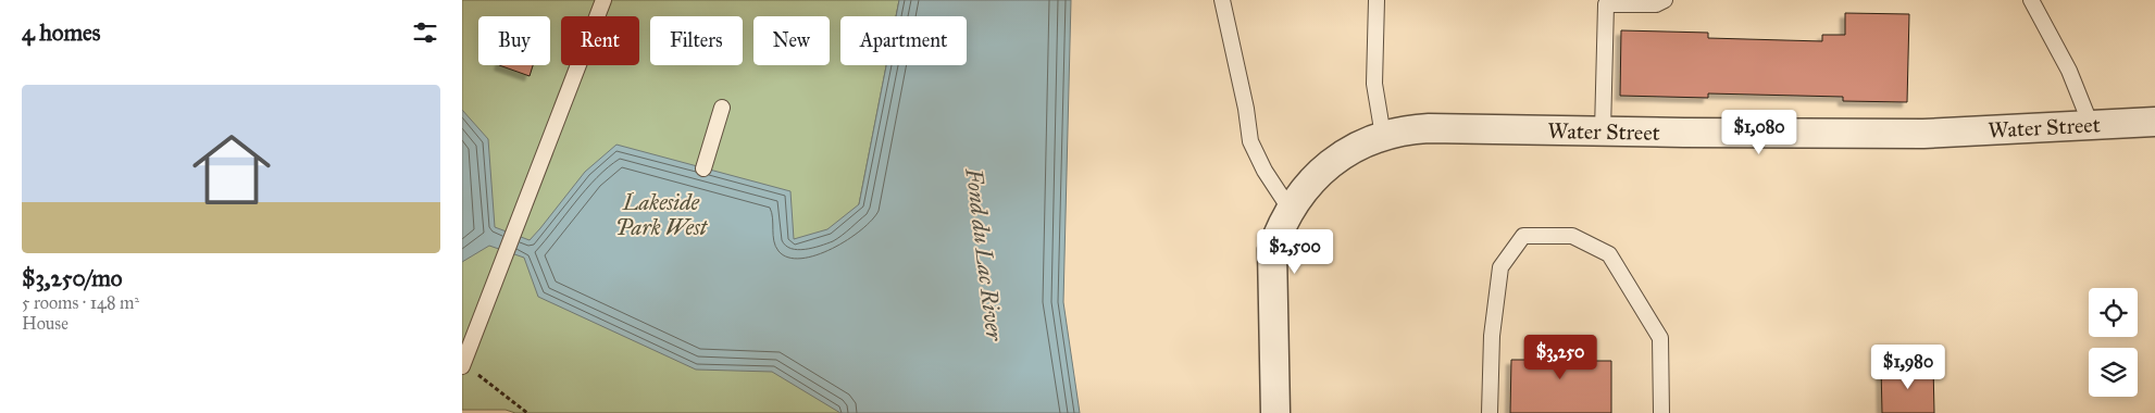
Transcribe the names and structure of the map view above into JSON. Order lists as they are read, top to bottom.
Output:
{
  "streets": {
    "street": ["Water Street"]
  },
  "water": ["Fond du Lac River"],
  "parks": ["Lakeside Park West"],
  "page": {
    "heading": "4 homes",
    "chip": [
      "Buy",
      "Rent",
      "Filters",
      "New",
      "Apartment"
    ],
    "list": [
      {
        "name": "$3,250/mo",
        "note": "5 rooms · 148 m² · House"
      }
    ],
    "price": [
      "$1,080",
      "$2,500",
      "$3,250",
      "$1,980"
    ]
  }
}
